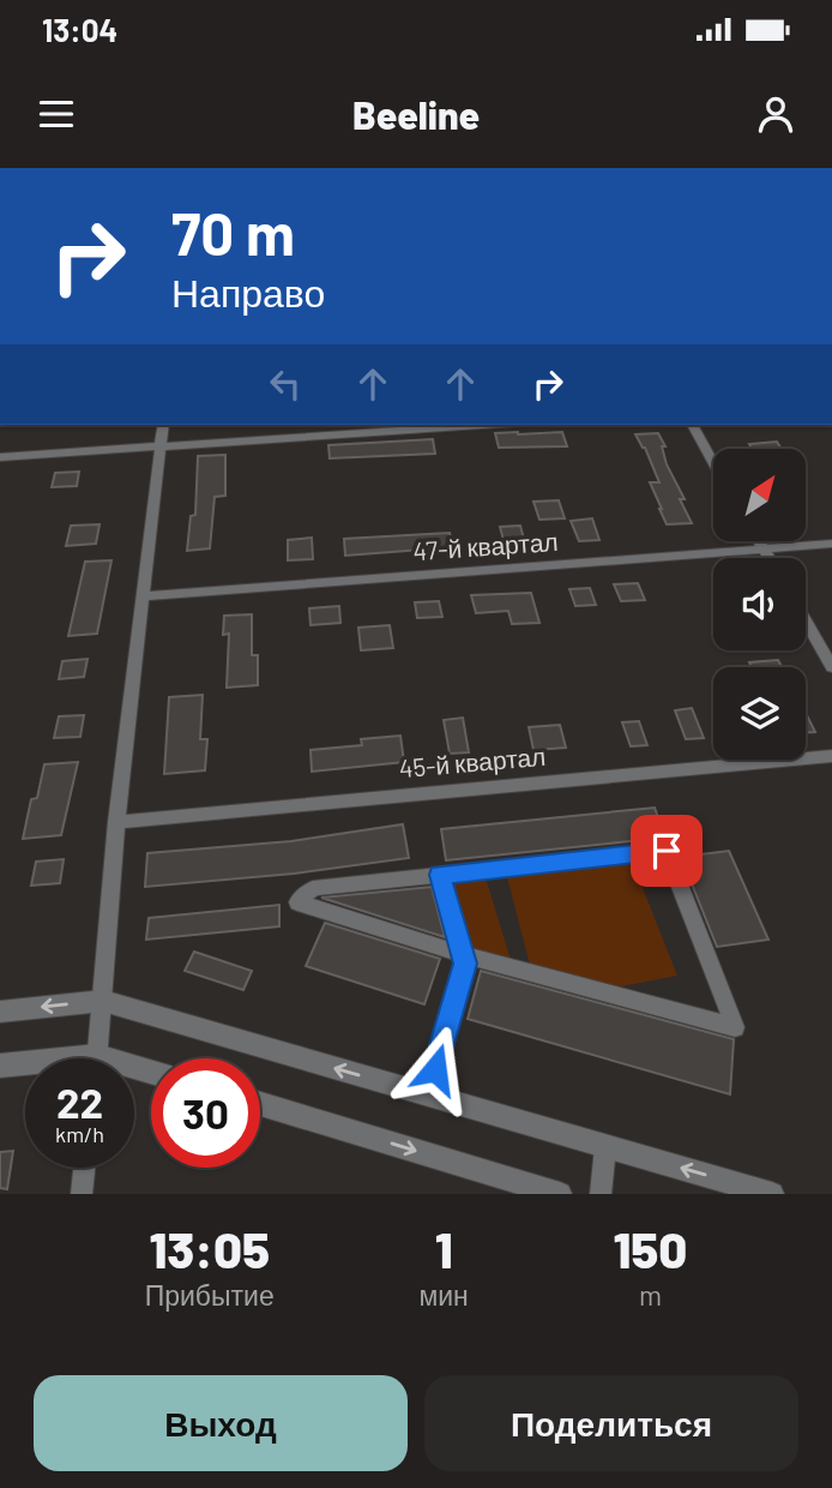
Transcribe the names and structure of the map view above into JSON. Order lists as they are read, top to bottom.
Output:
{
  "streets": {
    "street": ["47-й квартал", "45-й квартал"]
  },
  "north": "top right",
  "page": {
    "status": "13:04",
    "header": "Beeline",
    "turn": ["70 m", "Направо"],
    "speed": "22 km/h",
    "limit": "30",
    "eta": [
      "13:05",
      "Прибытие",
      "1",
      "мин",
      "150",
      "m"
    ],
    "buttons": ["Выход", "Поделиться"]
  }
}
